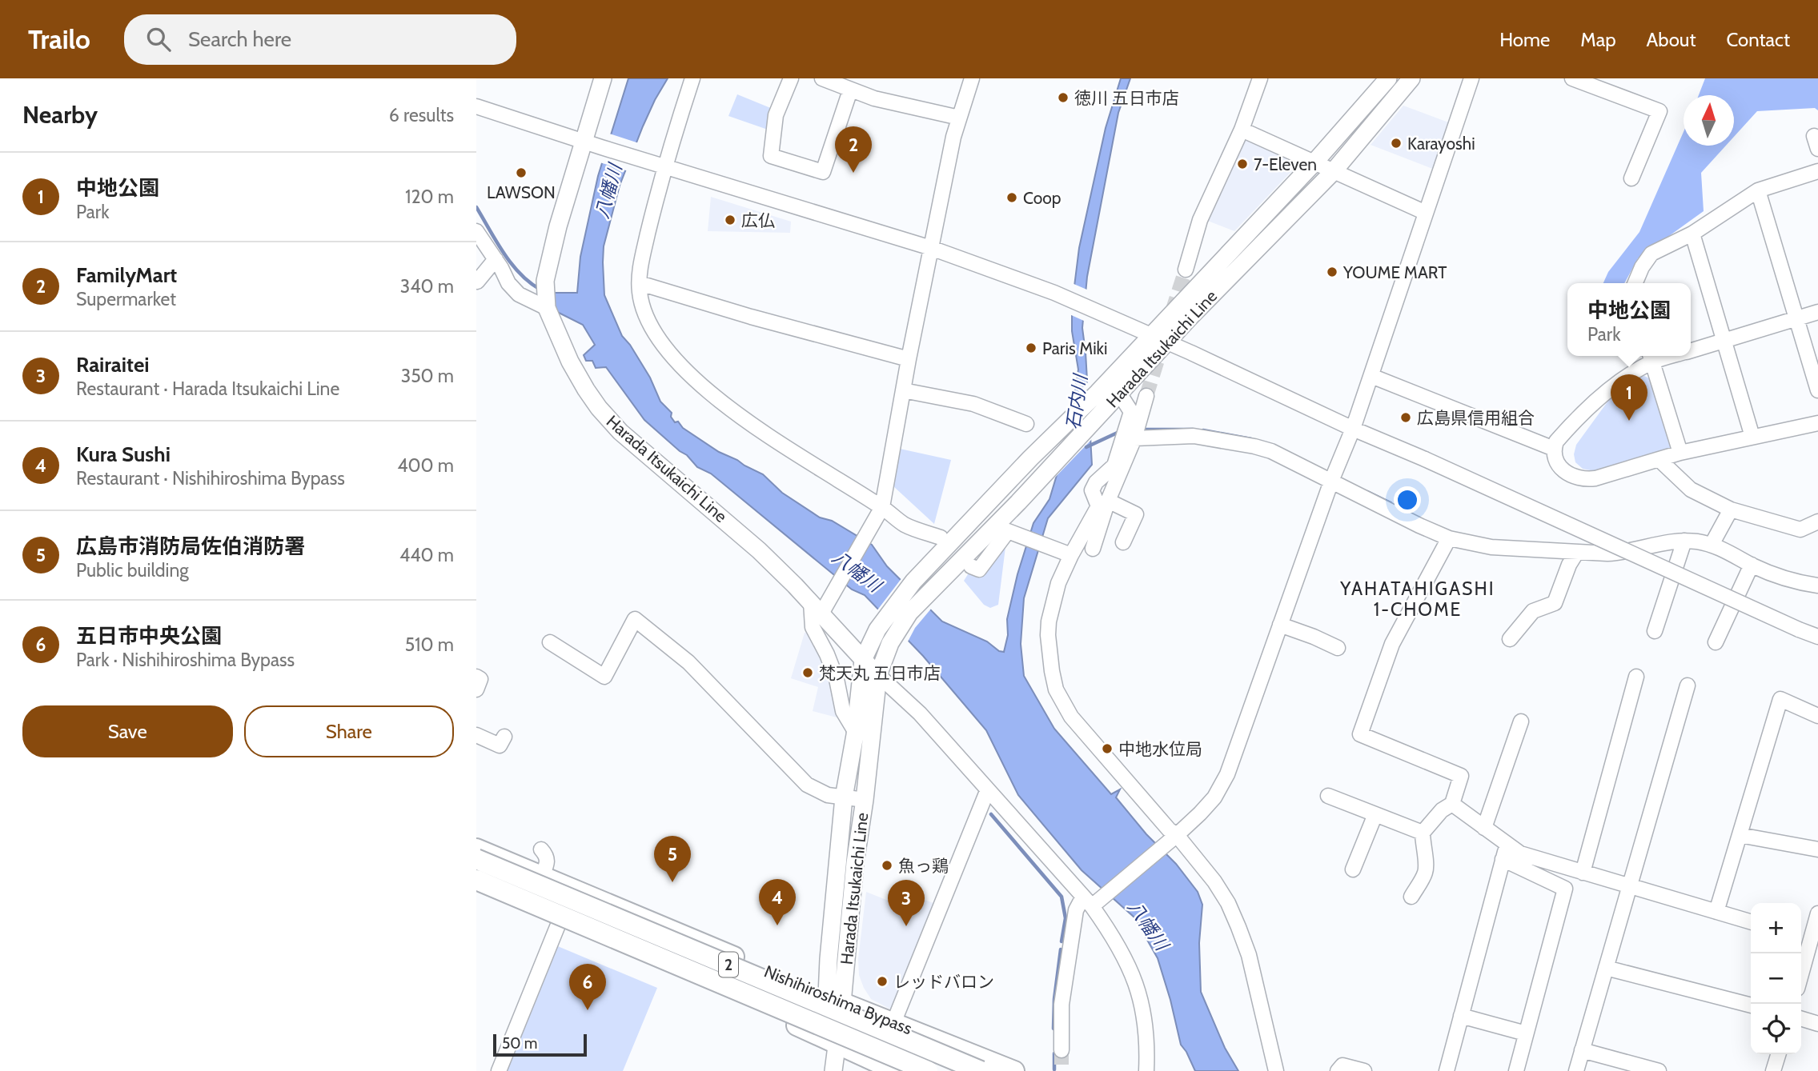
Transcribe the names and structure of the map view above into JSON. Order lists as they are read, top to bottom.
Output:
{
  "streets": {
    "highway": ["2", "Nishihiroshima Bypass"],
    "main road": ["Harada Itsukaichi Line"]
  },
  "crossings": [
    ["Harada Itsukaichi Line", "2"],
    ["Harada Itsukaichi Line", "Nishihiroshima Bypass"]
  ],
  "districts": ["YAHATAHIGASHI 1-CHOME"],
  "water": ["八幡川", "石内川"],
  "places": [
    "徳川 五日市店",
    "Karayoshi",
    "7-Eleven",
    "LAWSON",
    "Coop",
    "広仏",
    "YOUME MART",
    "Paris Miki",
    "広島県信用組合",
    "梵天丸 五日市店",
    "中地水位局",
    "魚っ鶏",
    "レッドバロン"
  ],
  "scale_bar": "50 m",
  "north": "top",
  "page": {
    "header": "Trailo",
    "search": "Search here",
    "nav": [
      "Home",
      "Map",
      "About",
      "Contact"
    ],
    "heading": ["Nearby", "6 results"],
    "pins": [
      "2",
      "1",
      "5",
      "4",
      "3",
      "6"
    ],
    "list": [
      {
        "mark": "1",
        "name": "中地公園",
        "note": "Park",
        "value": "120 m"
      },
      {
        "mark": "2",
        "name": "FamilyMart",
        "note": "Supermarket",
        "value": "340 m"
      },
      {
        "mark": "3",
        "name": "Rairaitei",
        "note": "Restaurant · Harada Itsukaichi Line",
        "value": "350 m"
      },
      {
        "mark": "4",
        "name": "Kura Sushi",
        "note": "Restaurant · Nishihiroshima Bypass",
        "value": "400 m"
      },
      {
        "mark": "5",
        "name": "広島市消防局佐伯消防署",
        "note": "Public building",
        "value": "440 m"
      },
      {
        "mark": "6",
        "name": "五日市中央公園",
        "note": "Park · Nishihiroshima Bypass",
        "value": "510 m"
      }
    ],
    "popup": ["中地公園", "Park"],
    "buttons": ["Save", "Share"],
    "map_buttons": ["+", "−"],
    "scale": "50 m"
  }
}
